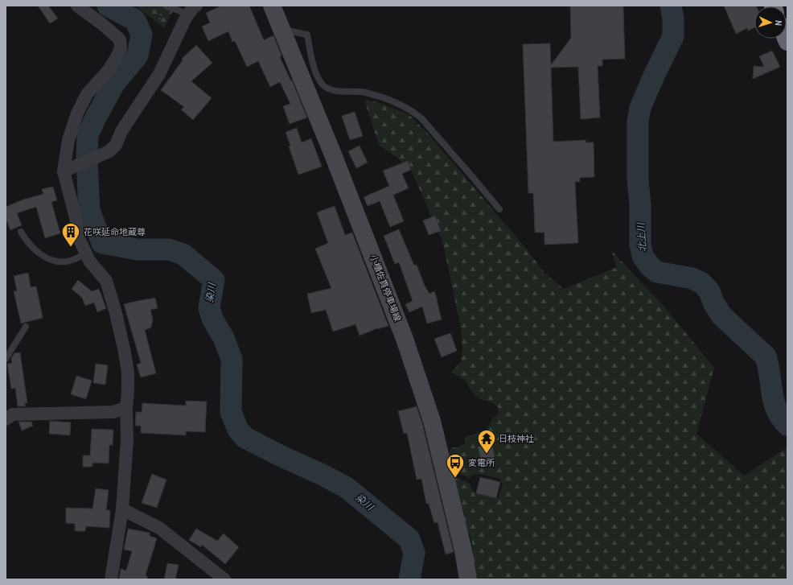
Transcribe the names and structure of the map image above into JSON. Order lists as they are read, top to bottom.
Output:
{
  "streets": {
    "main road": ["小櫃佐貫停車場線"]
  },
  "water": ["北上川", "染川"],
  "places": {
    "building": ["花咲延命地蔵尊"],
    "temple": ["日枝神社"],
    "bus stop": ["変電所"]
  },
  "north": "right"
}
